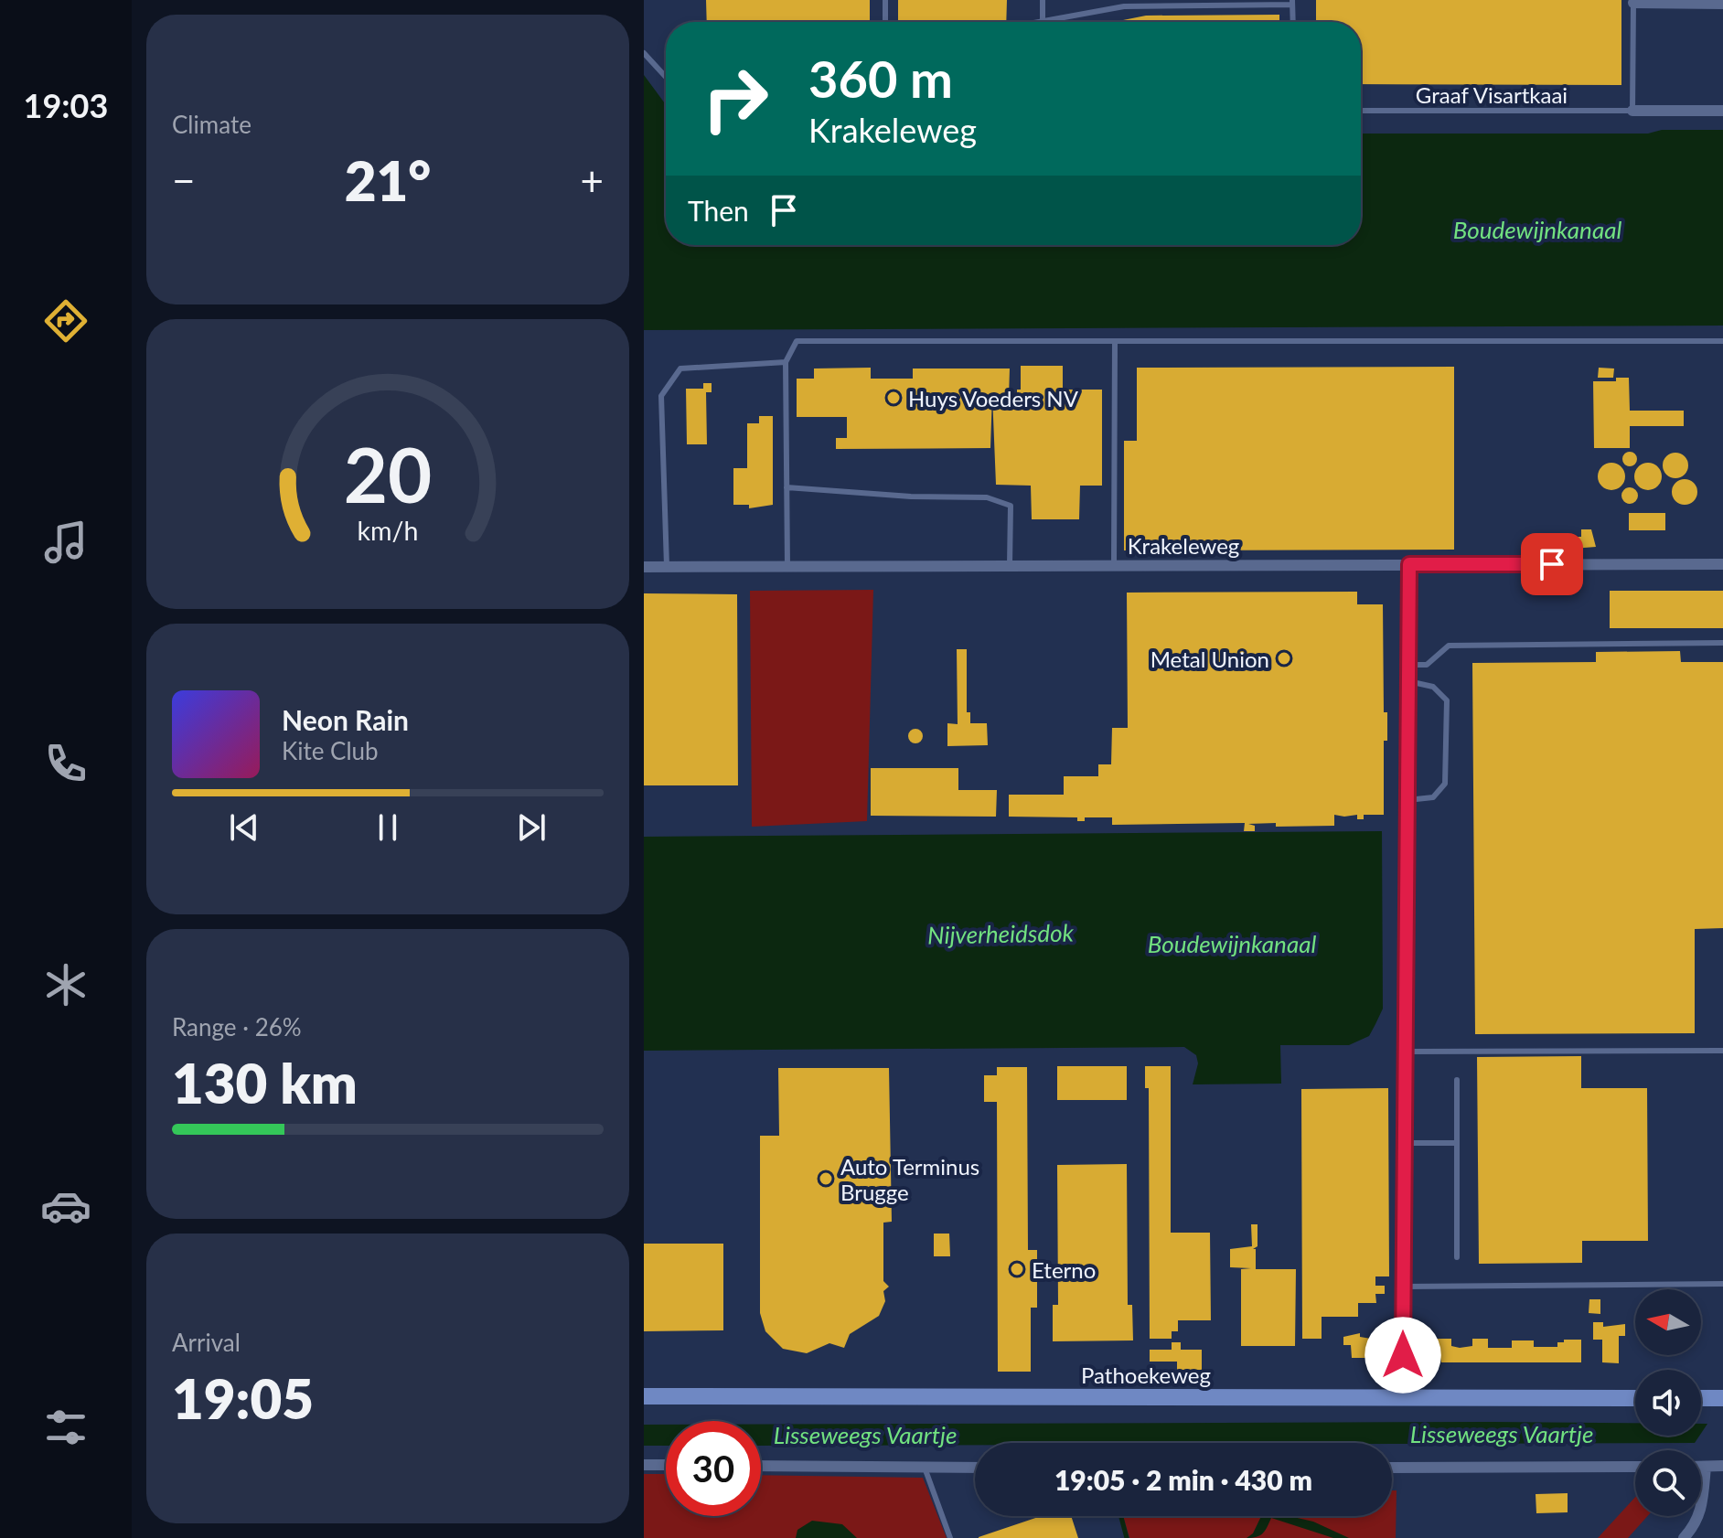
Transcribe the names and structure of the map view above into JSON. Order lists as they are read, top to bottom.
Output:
{
  "streets": {
    "main road": ["Pathoekeweg"],
    "street": ["Krakeleweg"],
    "lane": ["Graaf Visartkaai"]
  },
  "water": ["Boudewijnkanaal", "Nijverheidsdok", "Lisseweegs Vaartje"],
  "places": [
    "Huys Voeders NV",
    "Metal Union",
    "Auto Terminus Brugge",
    "Eterno"
  ],
  "north": "left",
  "page": {
    "tabs": "19:03",
    "tile": [
      "Climate",
      ["Range · 26%", "130 km"],
      ["Arrival", "19:05"]
    ],
    "turn": ["360 m", "Krakeleweg"],
    "heat": ["−", "21°", "+"],
    "then": "Then",
    "song": ["Neon Rain", "Kite Club"],
    "limit": "30",
    "trip": "19:05 · 2 min · 430 m",
    "gauge": ["20", "km/h"]
  }
}
